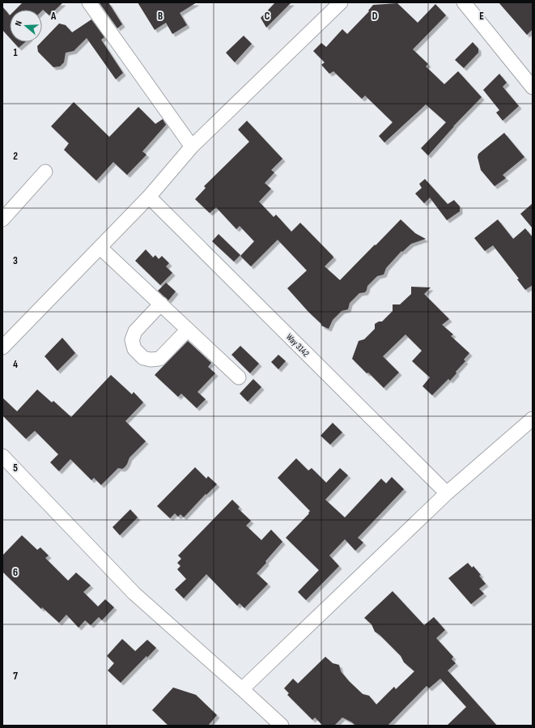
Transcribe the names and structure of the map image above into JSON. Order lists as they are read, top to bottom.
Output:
{
  "streets": {
    "street": ["Way 3142"]
  },
  "north": "left",
  "grid": {
    "columns": [
      "A",
      "B",
      "C",
      "D",
      "E"
    ],
    "rows": [
      "1",
      "2",
      "3",
      "4",
      "5",
      "6",
      "7"
    ]
  }
}
